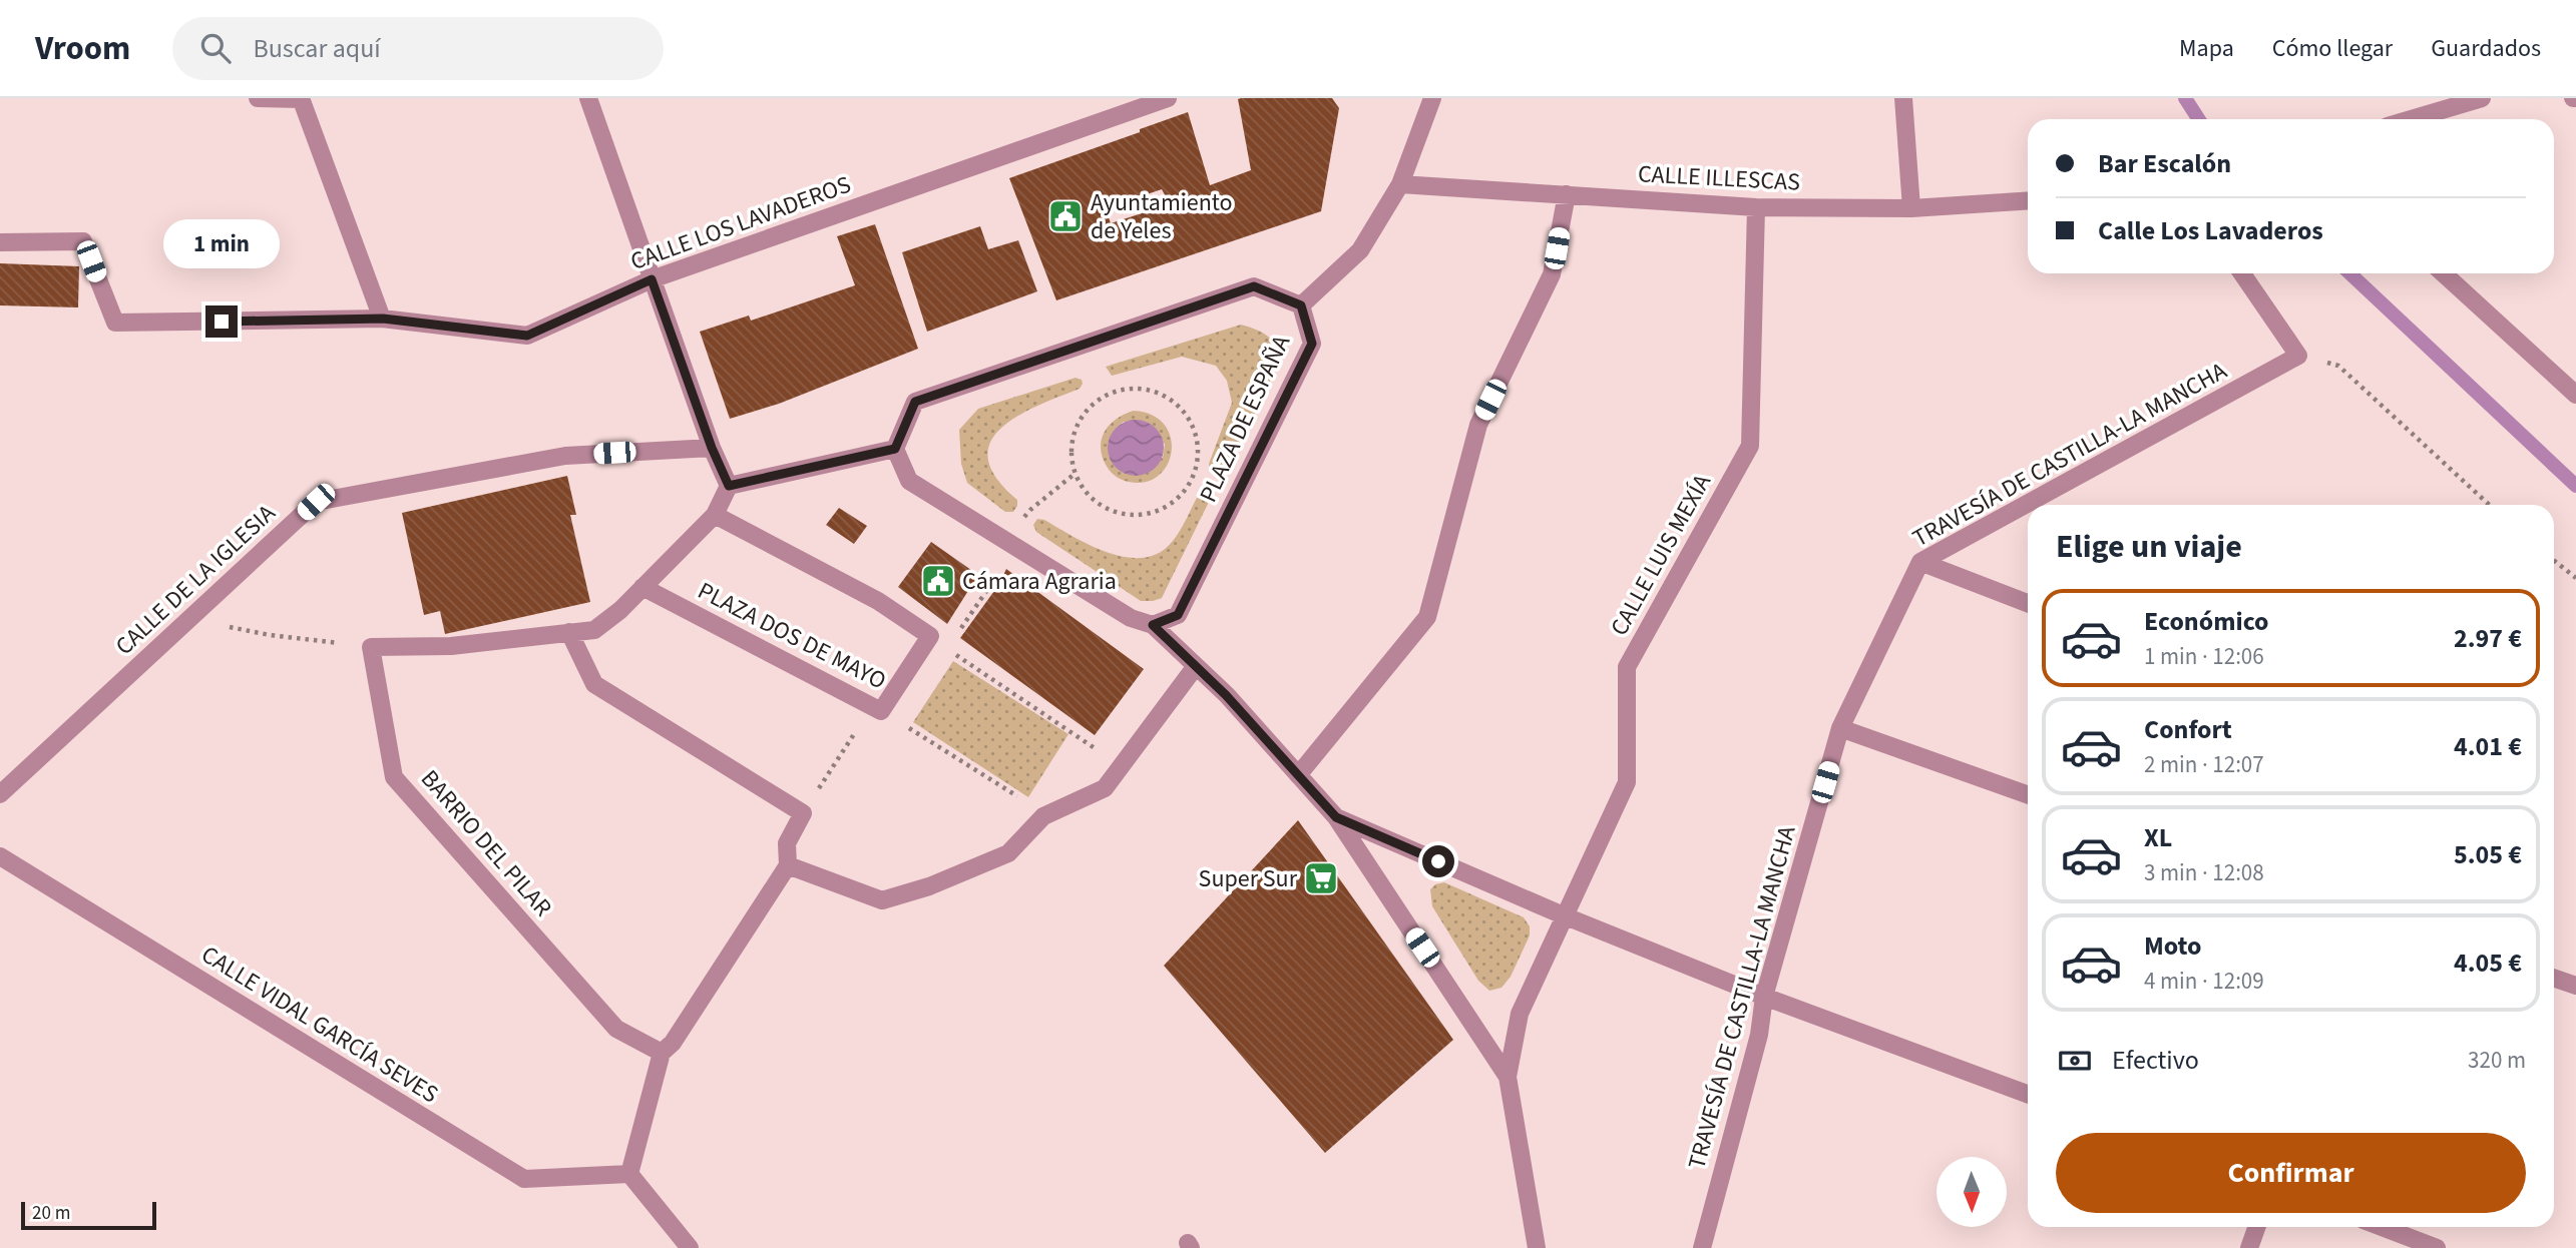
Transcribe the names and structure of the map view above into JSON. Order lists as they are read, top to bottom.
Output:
{
  "streets": {
    "street": [
      "CALLE ILLESCAS",
      "CALLE LOS LAVADEROS",
      "PLAZA DE ESPAÑA",
      "TRAVESÍA DE CASTILLA-LA MANCHA",
      "CALLE LUIS MEXÍA",
      "CALLE DE LA IGLESIA",
      "PLAZA DOS DE MAYO",
      "BARRIO DEL PILAR",
      "CALLE VIDAL GARCÍA SEVES"
    ]
  },
  "crossings": [
    ["CALLE ILLESCAS", "CALLE LUIS MEXÍA"]
  ],
  "places": {
    "public building": ["Ayuntamiento de Yeles", "Cámara Agraria"],
    "supermarket": ["Super Sur"]
  },
  "scale_bar": "20 m",
  "north": "bottom",
  "page": {
    "header": "Vroom",
    "search": "Buscar aquí",
    "nav": ["Mapa", "Cómo llegar", "Guardados"],
    "banner": ["Bar Escalón", "Calle Los Lavaderos"],
    "bubble": "1 min",
    "heading": "Elige un viaje",
    "list": [
      {
        "name": "Económico",
        "note": "1 min · 12:06",
        "value": "2.97 €"
      },
      {
        "name": "Confort",
        "note": "2 min · 12:07",
        "value": "4.01 €"
      },
      {
        "name": "XL",
        "note": "3 min · 12:08",
        "value": "5.05 €"
      },
      {
        "name": "Moto",
        "note": "4 min · 12:09",
        "value": "4.05 €"
      }
    ],
    "pay": ["Efectivo", "320 m"],
    "buttons": "Confirmar",
    "scale": "20 m"
  }
}
